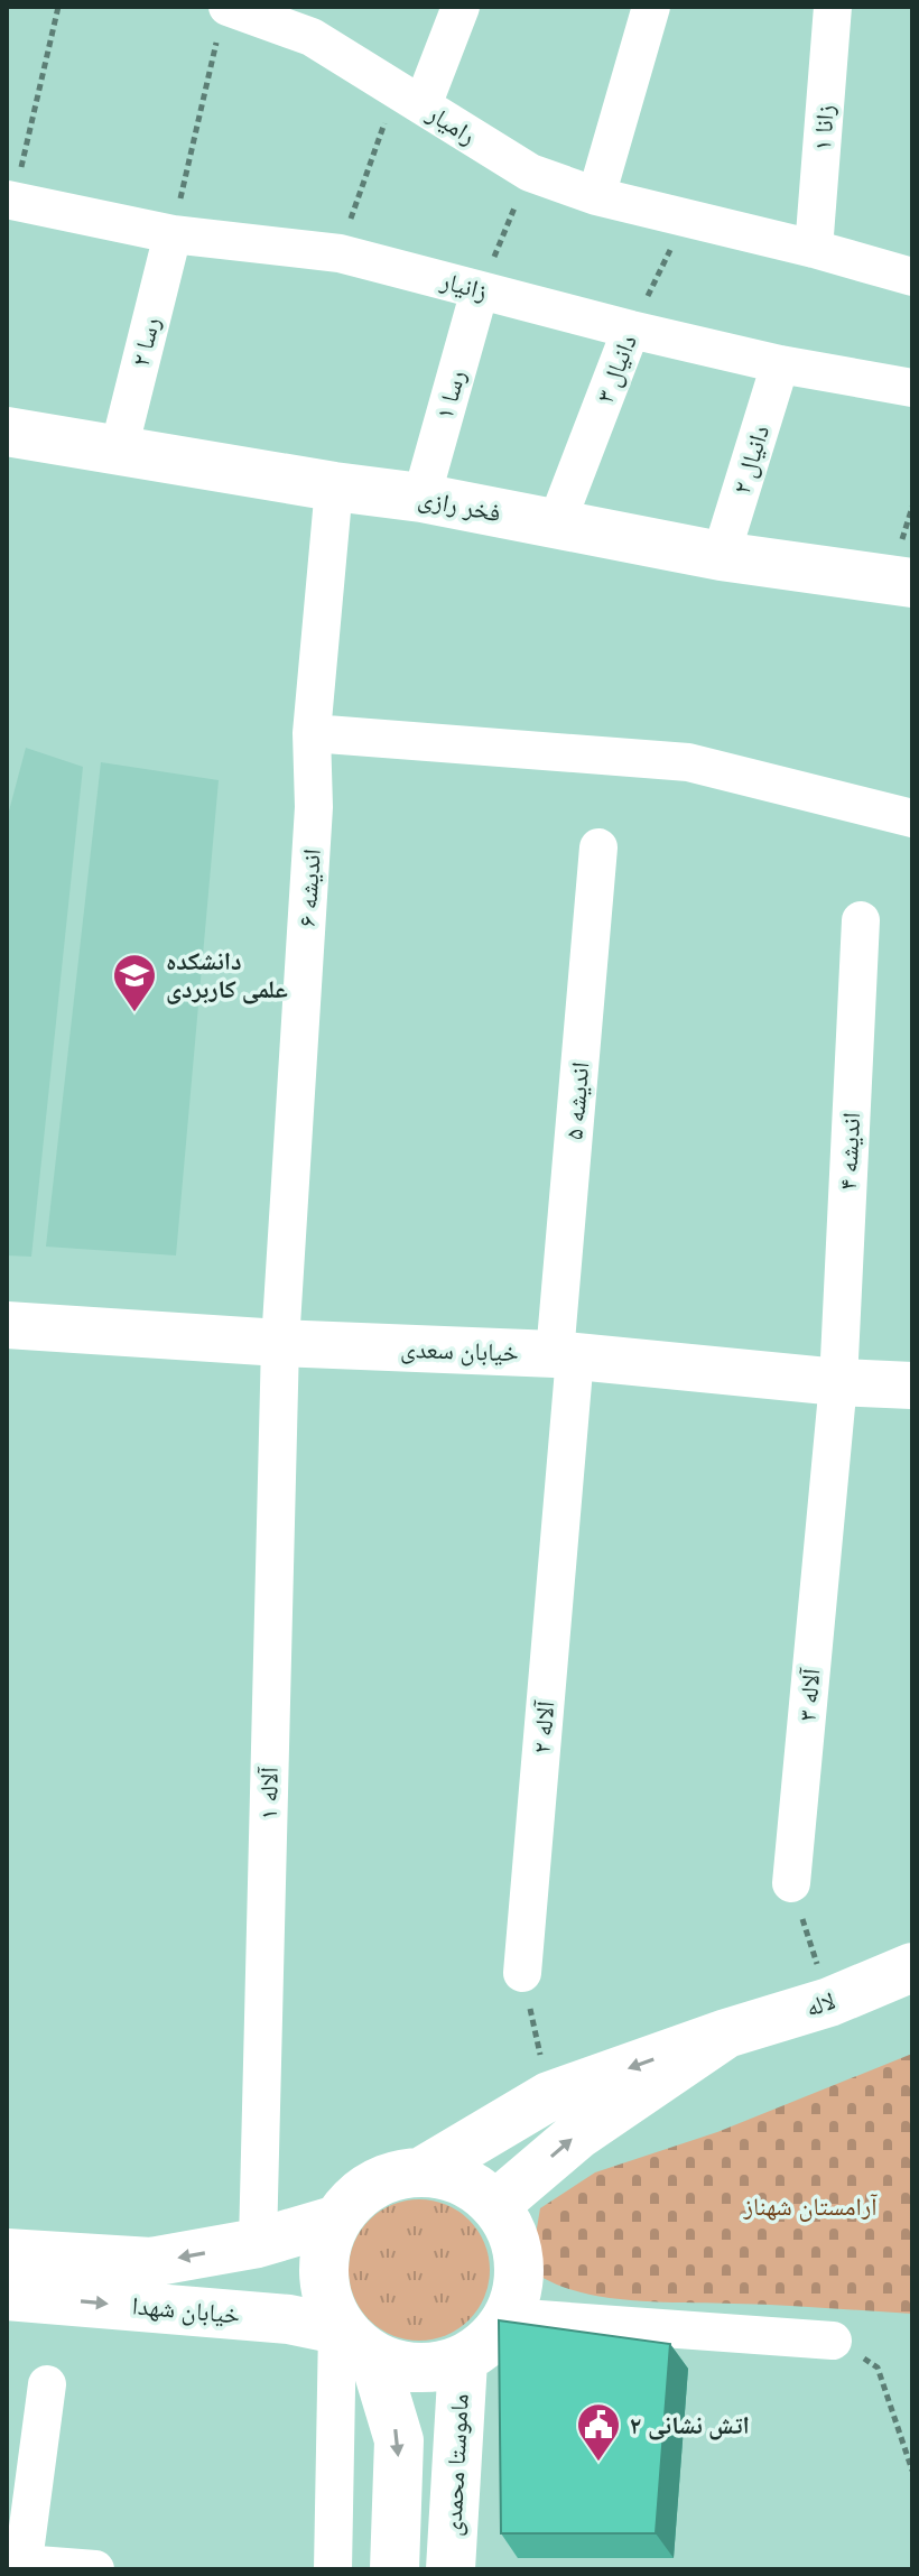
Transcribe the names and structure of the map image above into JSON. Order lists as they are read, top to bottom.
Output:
{
  "streets": {
    "main road": [
      "فخر رازی",
      "لاله",
      "خیابان شهدا",
      "ماموستا محمدی"
    ],
    "street": [
      "رامیار",
      "زانا ۱",
      "زانیار",
      "رسا ۲",
      "دانیال ۳",
      "رسا ۱",
      "دانیال ۲",
      "اندیشه ۶",
      "اندیشه ۵",
      "اندیشه ۴",
      "خیابان سعدی",
      "آلاله ۳",
      "آلاله ۲",
      "آلاله ۱"
    ]
  },
  "crossings": [
    ["رامیار", "دانیال ۳"],
    ["زانیار", "رسا ۲"],
    ["زانیار", "دانیال ۳"],
    ["زانیار", "رسا ۱"],
    ["زانیار", "دانیال ۲"],
    ["رسا ۲", "فخر رازی"],
    ["دانیال ۳", "فخر رازی"],
    ["رسا ۱", "فخر رازی"],
    ["دانیال ۲", "فخر رازی"],
    ["فخر رازی", "اندیشه ۶"],
    ["اندیشه ۶", "خیابان سعدی"],
    ["اندیشه ۶", "آلاله ۱"],
    ["اندیشه ۵", "خیابان سعدی"],
    ["اندیشه ۵", "آلاله ۲"],
    ["اندیشه ۴", "خیابان سعدی"],
    ["اندیشه ۴", "آلاله ۳"],
    ["خیابان سعدی", "آلاله ۳"],
    ["خیابان سعدی", "آلاله ۲"],
    ["خیابان سعدی", "آلاله ۱"],
    ["آلاله ۱", "خیابان شهدا"],
    ["خیابان شهدا", "ماموستا محمدی"]
  ],
  "parks": ["آرامستان شهناز"],
  "places": {
    "school or university": ["دانشکده علمی کاربردی"],
    "public building": ["اتش نشانی ۲"]
  }
}
